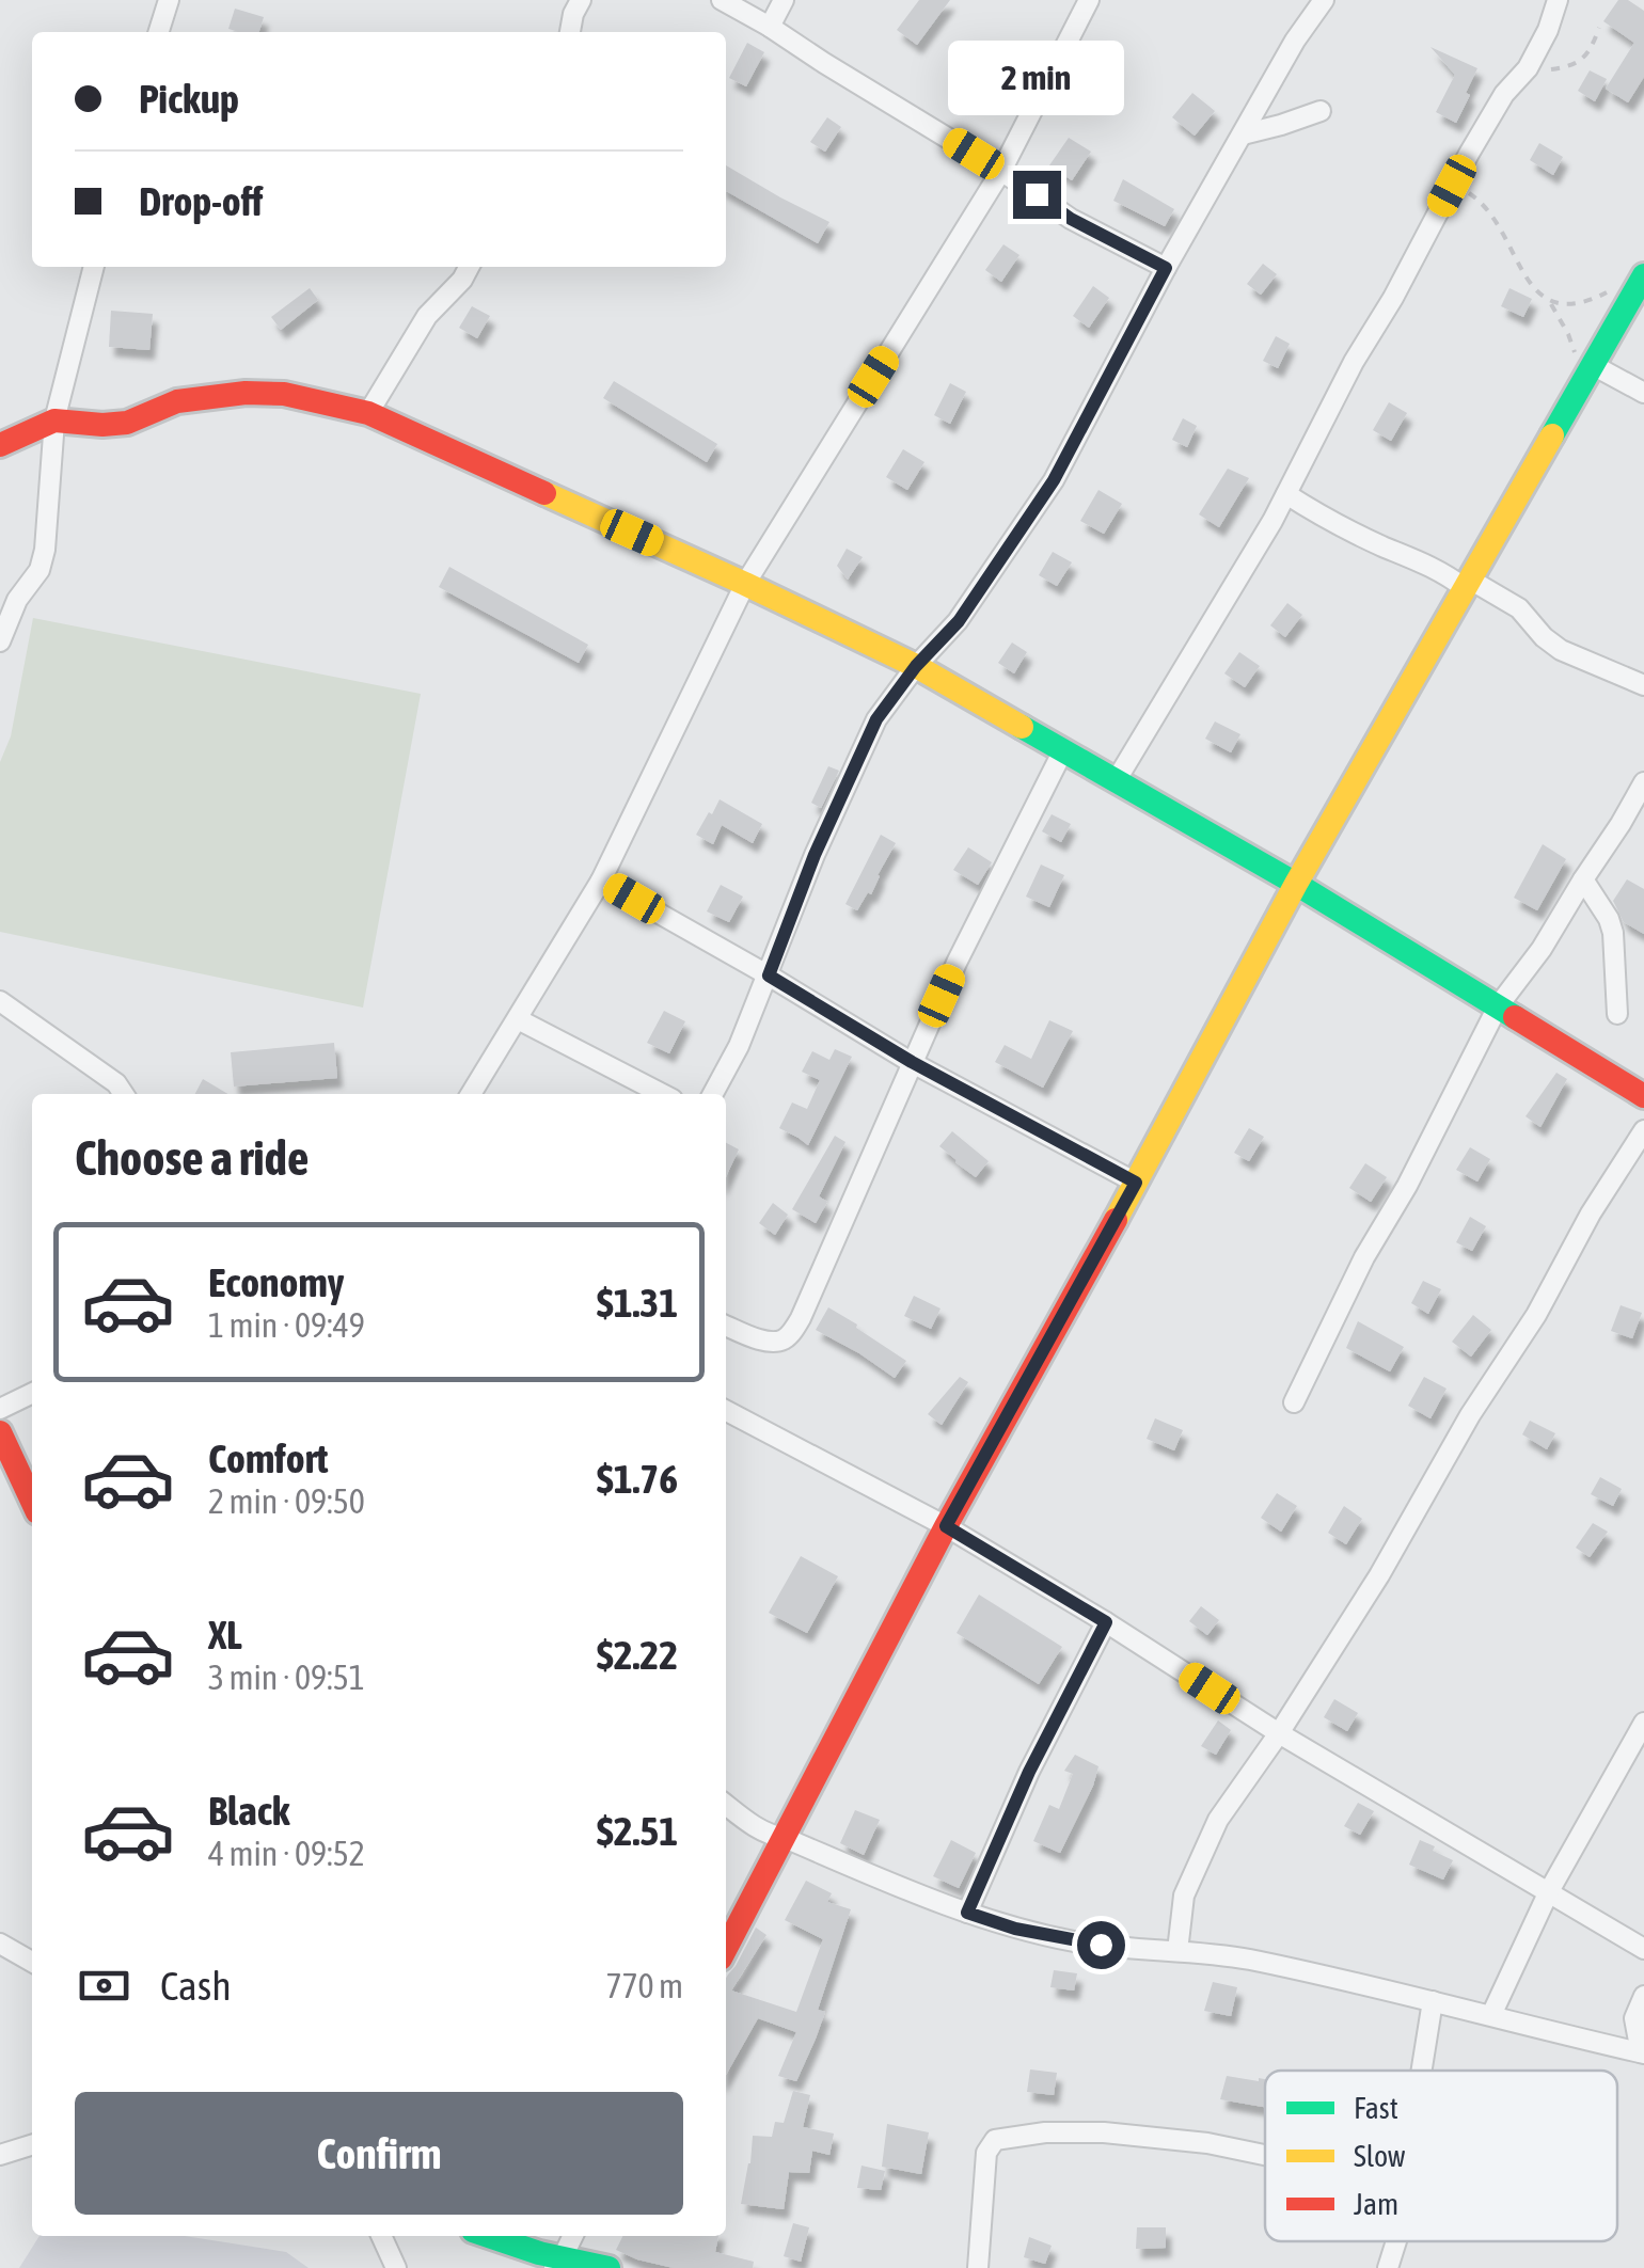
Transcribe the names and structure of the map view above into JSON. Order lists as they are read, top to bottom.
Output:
{
  "legend": ["Fast", "Slow", "Jam"],
  "page": {
    "banner": ["Pickup", "Drop-off"],
    "bubble": "2 min",
    "heading": "Choose a ride",
    "list": [
      {
        "name": "Economy",
        "note": "1 min · 09:49",
        "value": "$1.31"
      },
      {
        "name": "Comfort",
        "note": "2 min · 09:50",
        "value": "$1.76"
      },
      {
        "name": "XL",
        "note": "3 min · 09:51",
        "value": "$2.22"
      },
      {
        "name": "Black",
        "note": "4 min · 09:52",
        "value": "$2.51"
      }
    ],
    "pay": ["Cash", "770 m"],
    "buttons": "Confirm"
  }
}
